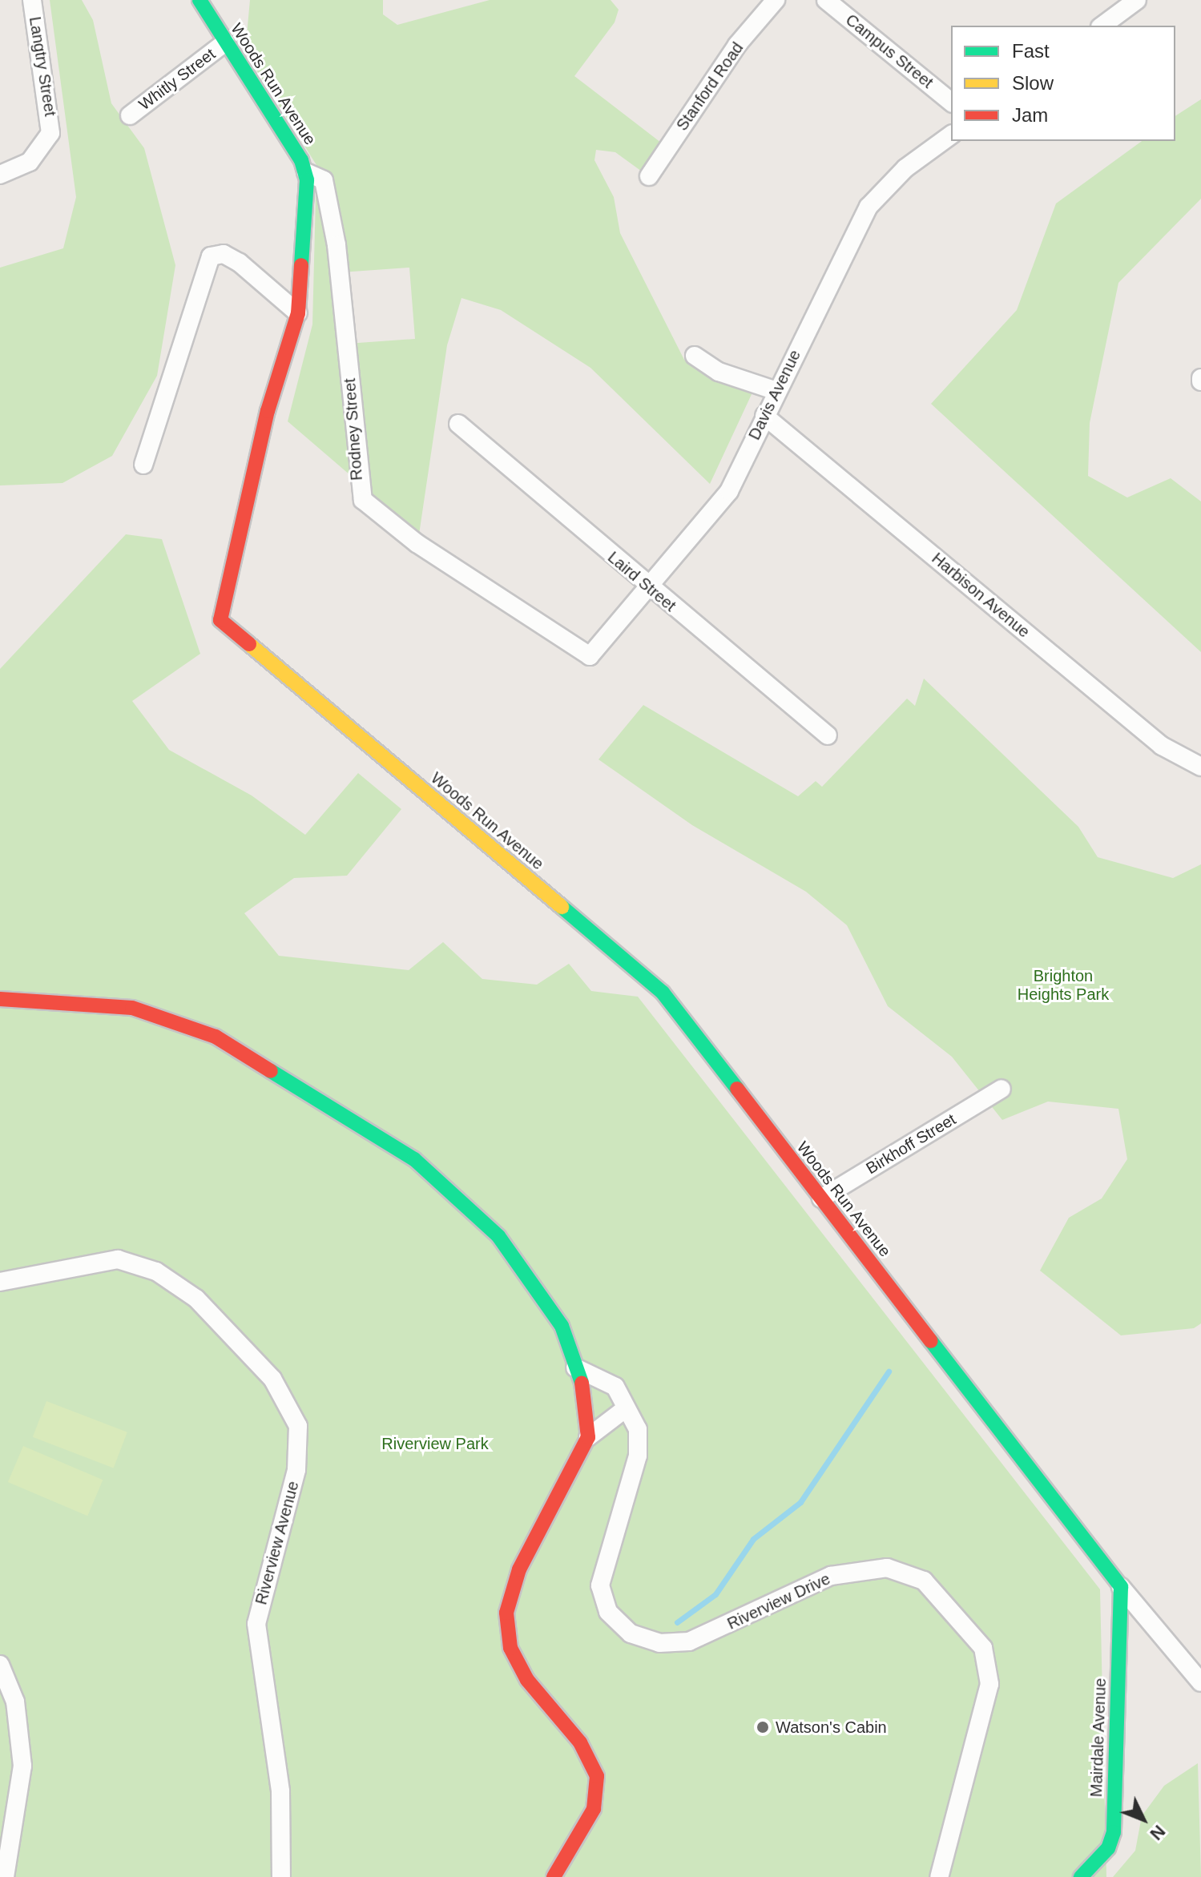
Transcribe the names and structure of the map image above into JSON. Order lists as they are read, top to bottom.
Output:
{
  "streets": {
    "street": [
      "Campus Street",
      "Langtry Street",
      "Whitly Street",
      "Woods Run Avenue",
      "Stanford Road",
      "Davis Avenue",
      "Rodney Street",
      "Laird Street",
      "Harbison Avenue",
      "Birkhoff Street",
      "Riverview Avenue",
      "Riverview Drive",
      "Mairdale Avenue"
    ]
  },
  "crossings": [
    ["Whitly Street", "Woods Run Avenue"],
    ["Woods Run Avenue", "Rodney Street"],
    ["Woods Run Avenue", "Birkhoff Street"],
    ["Woods Run Avenue", "Mairdale Avenue"],
    ["Davis Avenue", "Rodney Street"],
    ["Davis Avenue", "Laird Street"],
    ["Davis Avenue", "Harbison Avenue"]
  ],
  "parks": ["Brighton Heights Park", "Riverview Park"],
  "places": ["Watson's Cabin"],
  "legend": ["Fast", "Slow", "Jam"],
  "north": "bottom right"
}
